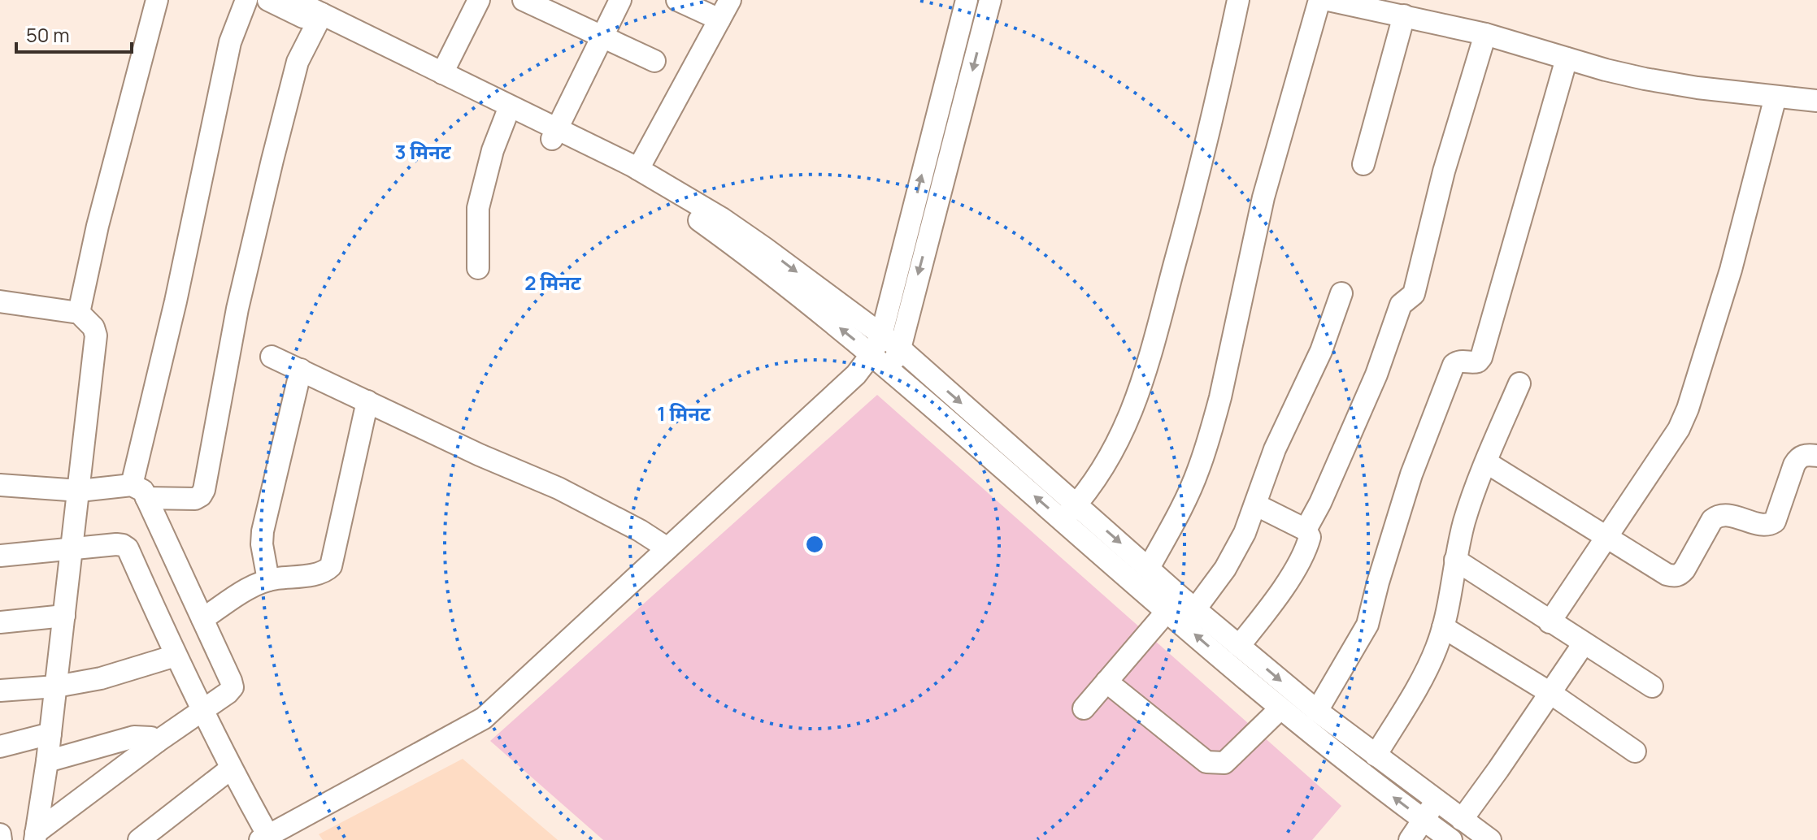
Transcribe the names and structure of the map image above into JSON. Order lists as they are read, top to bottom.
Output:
{
  "scale_bar": "50 m",
  "rings": ["3 मिनट", "2 मिनट", "1 मिनट"]
}
